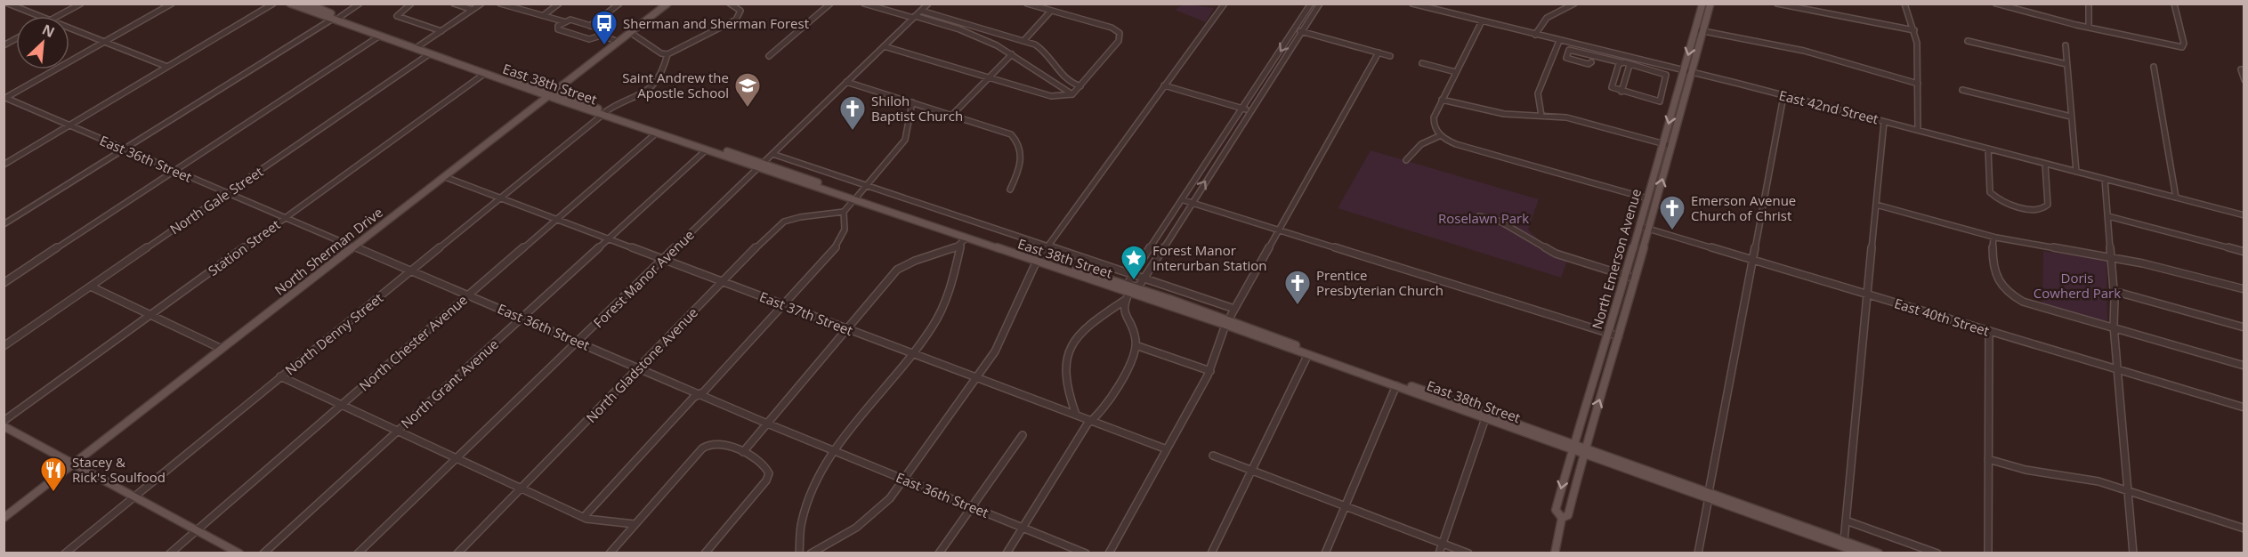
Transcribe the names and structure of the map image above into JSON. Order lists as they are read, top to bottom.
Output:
{
  "streets": {
    "main road": ["East 38th Street", "North Sherman Drive", "North Emerson Avenue"],
    "street": [
      "East 42nd Street",
      "East 36th Street",
      "North Gale Street",
      "Station Street",
      "Forest Manor Avenue",
      "East 37th Street",
      "East 40th Street",
      "North Denny Street",
      "North Chester Avenue",
      "North Gladstone Avenue",
      "North Grant Avenue"
    ]
  },
  "crossings": [
    ["East 38th Street", "North Gale Street"],
    ["East 38th Street", "Station Street"],
    ["East 38th Street", "North Sherman Drive"],
    ["East 38th Street", "North Emerson Avenue"],
    ["East 38th Street", "Forest Manor Avenue"],
    ["East 38th Street", "North Denny Street"],
    ["East 38th Street", "North Chester Avenue"],
    ["East 38th Street", "North Grant Avenue"],
    ["East 42nd Street", "North Emerson Avenue"],
    ["East 36th Street", "North Gale Street"],
    ["East 36th Street", "Station Street"],
    ["East 36th Street", "North Sherman Drive"],
    ["East 36th Street", "Forest Manor Avenue"],
    ["East 36th Street", "North Denny Street"],
    ["East 36th Street", "North Chester Avenue"],
    ["East 36th Street", "North Gladstone Avenue"],
    ["East 36th Street", "North Grant Avenue"],
    ["North Sherman Drive", "East 37th Street"],
    ["North Emerson Avenue", "East 40th Street"],
    ["Forest Manor Avenue", "East 37th Street"],
    ["East 37th Street", "North Denny Street"],
    ["East 37th Street", "North Chester Avenue"],
    ["East 37th Street", "North Gladstone Avenue"],
    ["East 37th Street", "North Grant Avenue"]
  ],
  "parks": ["Roselawn Park", "Doris Cowherd Park"],
  "places": {
    "bus stop": ["Sherman and Sherman Forest"],
    "school or university": ["Saint Andrew the Apostle School"],
    "church": ["Shiloh Baptist Church", "Emerson Avenue Church of Christ", "Prentice Presbyterian Church"],
    "place": ["Forest Manor Interurban Station"],
    "restaurant": ["Stacey & Rick's Soulfood"]
  },
  "north": "top right"
}
